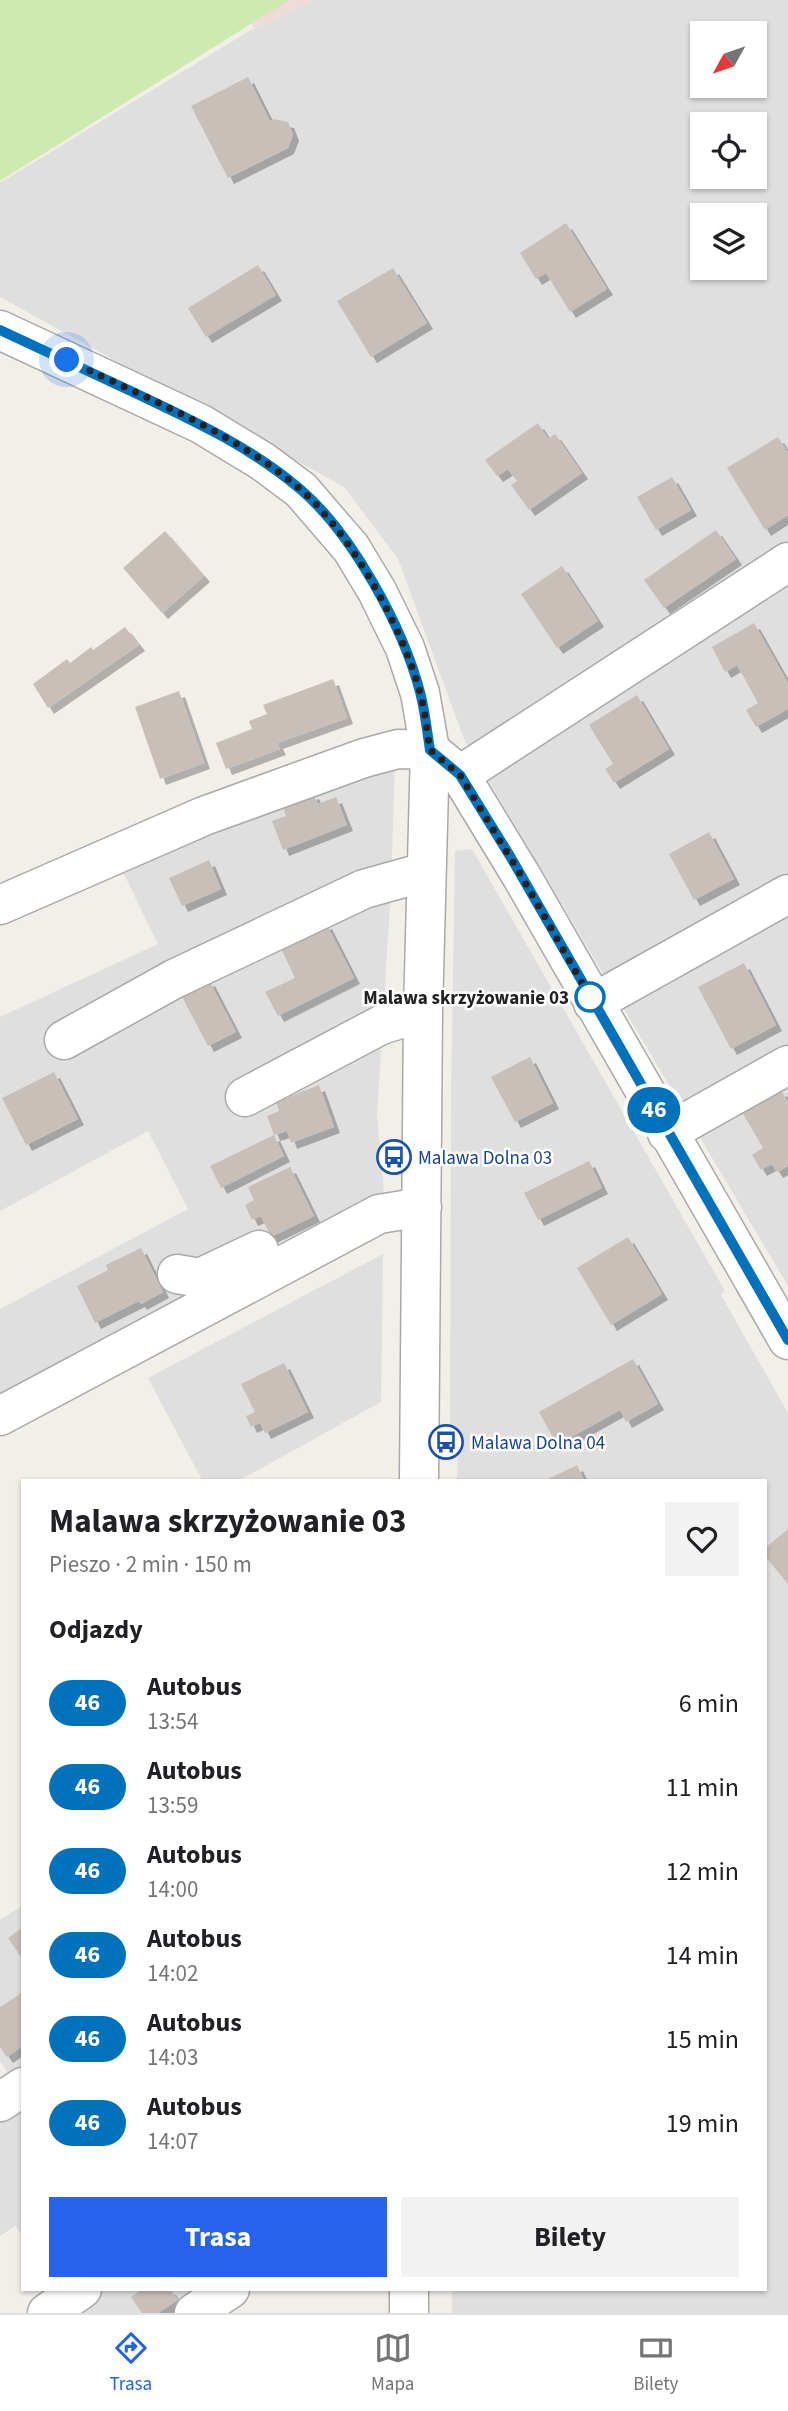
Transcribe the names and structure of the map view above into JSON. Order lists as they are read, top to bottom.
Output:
{
  "places": {
    "other": ["Malawa skrzyżowanie 03"],
    "bus stop": ["Malawa Dolna 03", "Malawa Dolna 04"]
  },
  "lines": ["bus line 46"],
  "north": "bottom left",
  "page": {
    "on_map": "46",
    "heading": [
      ["Malawa skrzyżowanie 03", "Pieszo · 2 min · 150 m"],
      "Odjazdy"
    ],
    "list": [
      {
        "mark": "46",
        "name": "Autobus",
        "note": "13:54",
        "value": "6 min"
      },
      {
        "mark": "46",
        "name": "Autobus",
        "note": "13:59",
        "value": "11 min"
      },
      {
        "mark": "46",
        "name": "Autobus",
        "note": "14:00",
        "value": "12 min"
      },
      {
        "mark": "46",
        "name": "Autobus",
        "note": "14:02",
        "value": "14 min"
      },
      {
        "mark": "46",
        "name": "Autobus",
        "note": "14:03",
        "value": "15 min"
      },
      {
        "mark": "46",
        "name": "Autobus",
        "note": "14:07",
        "value": "19 min"
      }
    ],
    "buttons": ["Trasa", "Bilety"],
    "tabs": ["Trasa", "Mapa", "Bilety"]
  }
}
